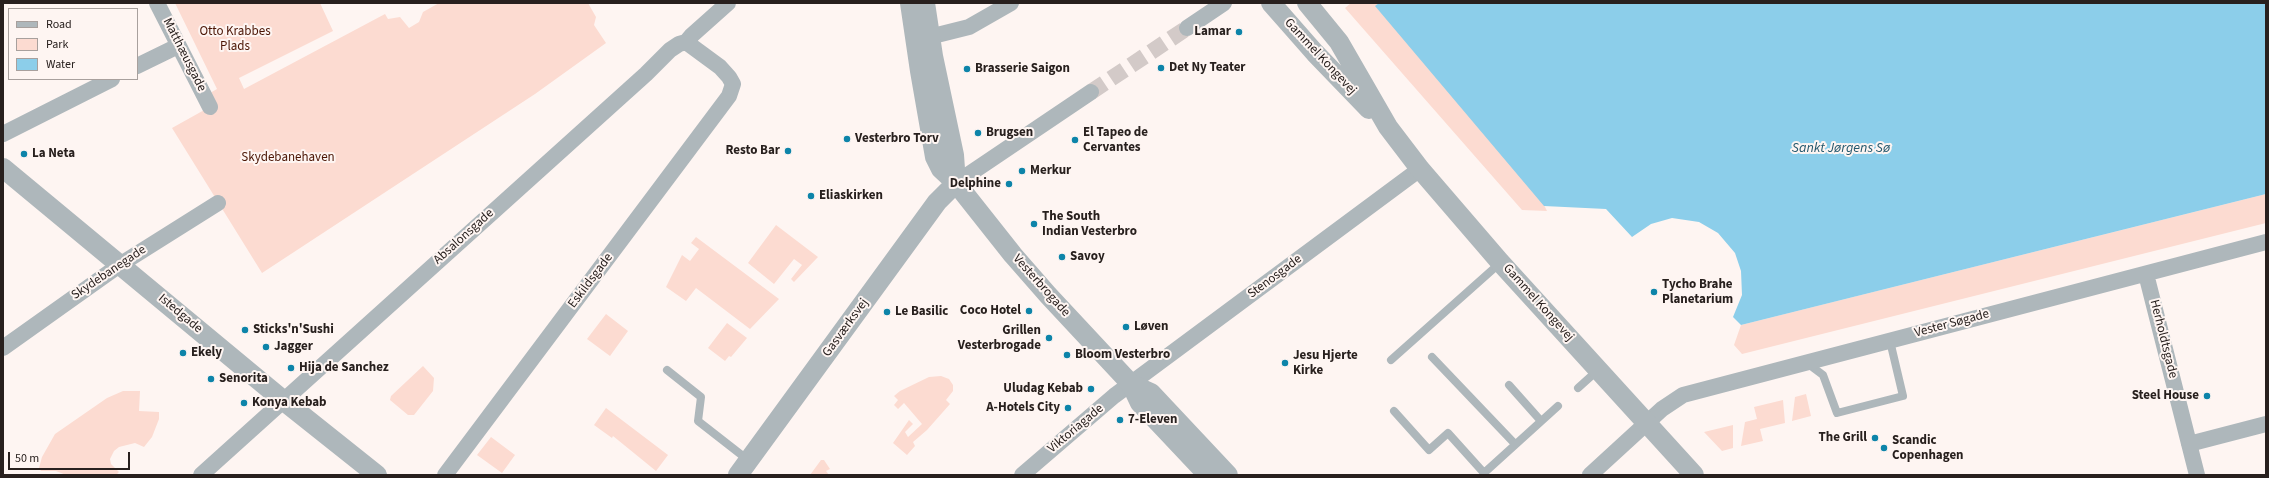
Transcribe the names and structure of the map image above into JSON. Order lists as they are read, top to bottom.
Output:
{
  "streets": {
    "street": [
      "Matthæusgade",
      "Gammel Kongevej",
      "Absalonsgade",
      "Skydebanegade",
      "Stenosgade",
      "Eskildsgade",
      "Vesterbrogade",
      "Istedgade",
      "Vester Søgade",
      "Gasværksvej",
      "Herholdtsgade",
      "Viktoriagade"
    ]
  },
  "crossings": [
    ["Gammel Kongevej", "Stenosgade"],
    ["Gammel Kongevej", "Vester Søgade"],
    ["Absalonsgade", "Eskildsgade"],
    ["Absalonsgade", "Istedgade"],
    ["Skydebanegade", "Istedgade"],
    ["Stenosgade", "Vesterbrogade"],
    ["Stenosgade", "Viktoriagade"],
    ["Vesterbrogade", "Gasværksvej"],
    ["Vesterbrogade", "Viktoriagade"],
    ["Vester Søgade", "Herholdtsgade"]
  ],
  "water": ["Sankt Jørgens Sø"],
  "parks": ["Otto Krabbes Plads", "Skydebanehaven"],
  "places": [
    "Lamar",
    "Det Ny Teater",
    "Brasserie Saigon",
    "Brugsen",
    "Vesterbro Torv",
    "El Tapeo de Cervantes",
    "Resto Bar",
    "La Neta",
    "Merkur",
    "Delphine",
    "Eliaskirken",
    "The South Indian Vesterbro",
    "Savoy",
    "Tycho Brahe Planetarium",
    "Coco Hotel",
    "Le Basilic",
    "Løven",
    "Sticks'n'Sushi",
    "Grillen Vesterbrogade",
    "Jagger",
    "Ekely",
    "Bloom Vesterbro",
    "Jesu Hjerte Kirke",
    "Hija de Sanchez",
    "Senorita",
    "Uludag Kebab",
    "Steel House",
    "Konya Kebab",
    "A-Hotels City",
    "7-Eleven",
    "The Grill",
    "Scandic Copenhagen"
  ],
  "legend": ["Road", "Park", "Water"],
  "scale_bar": "50 m"
}
